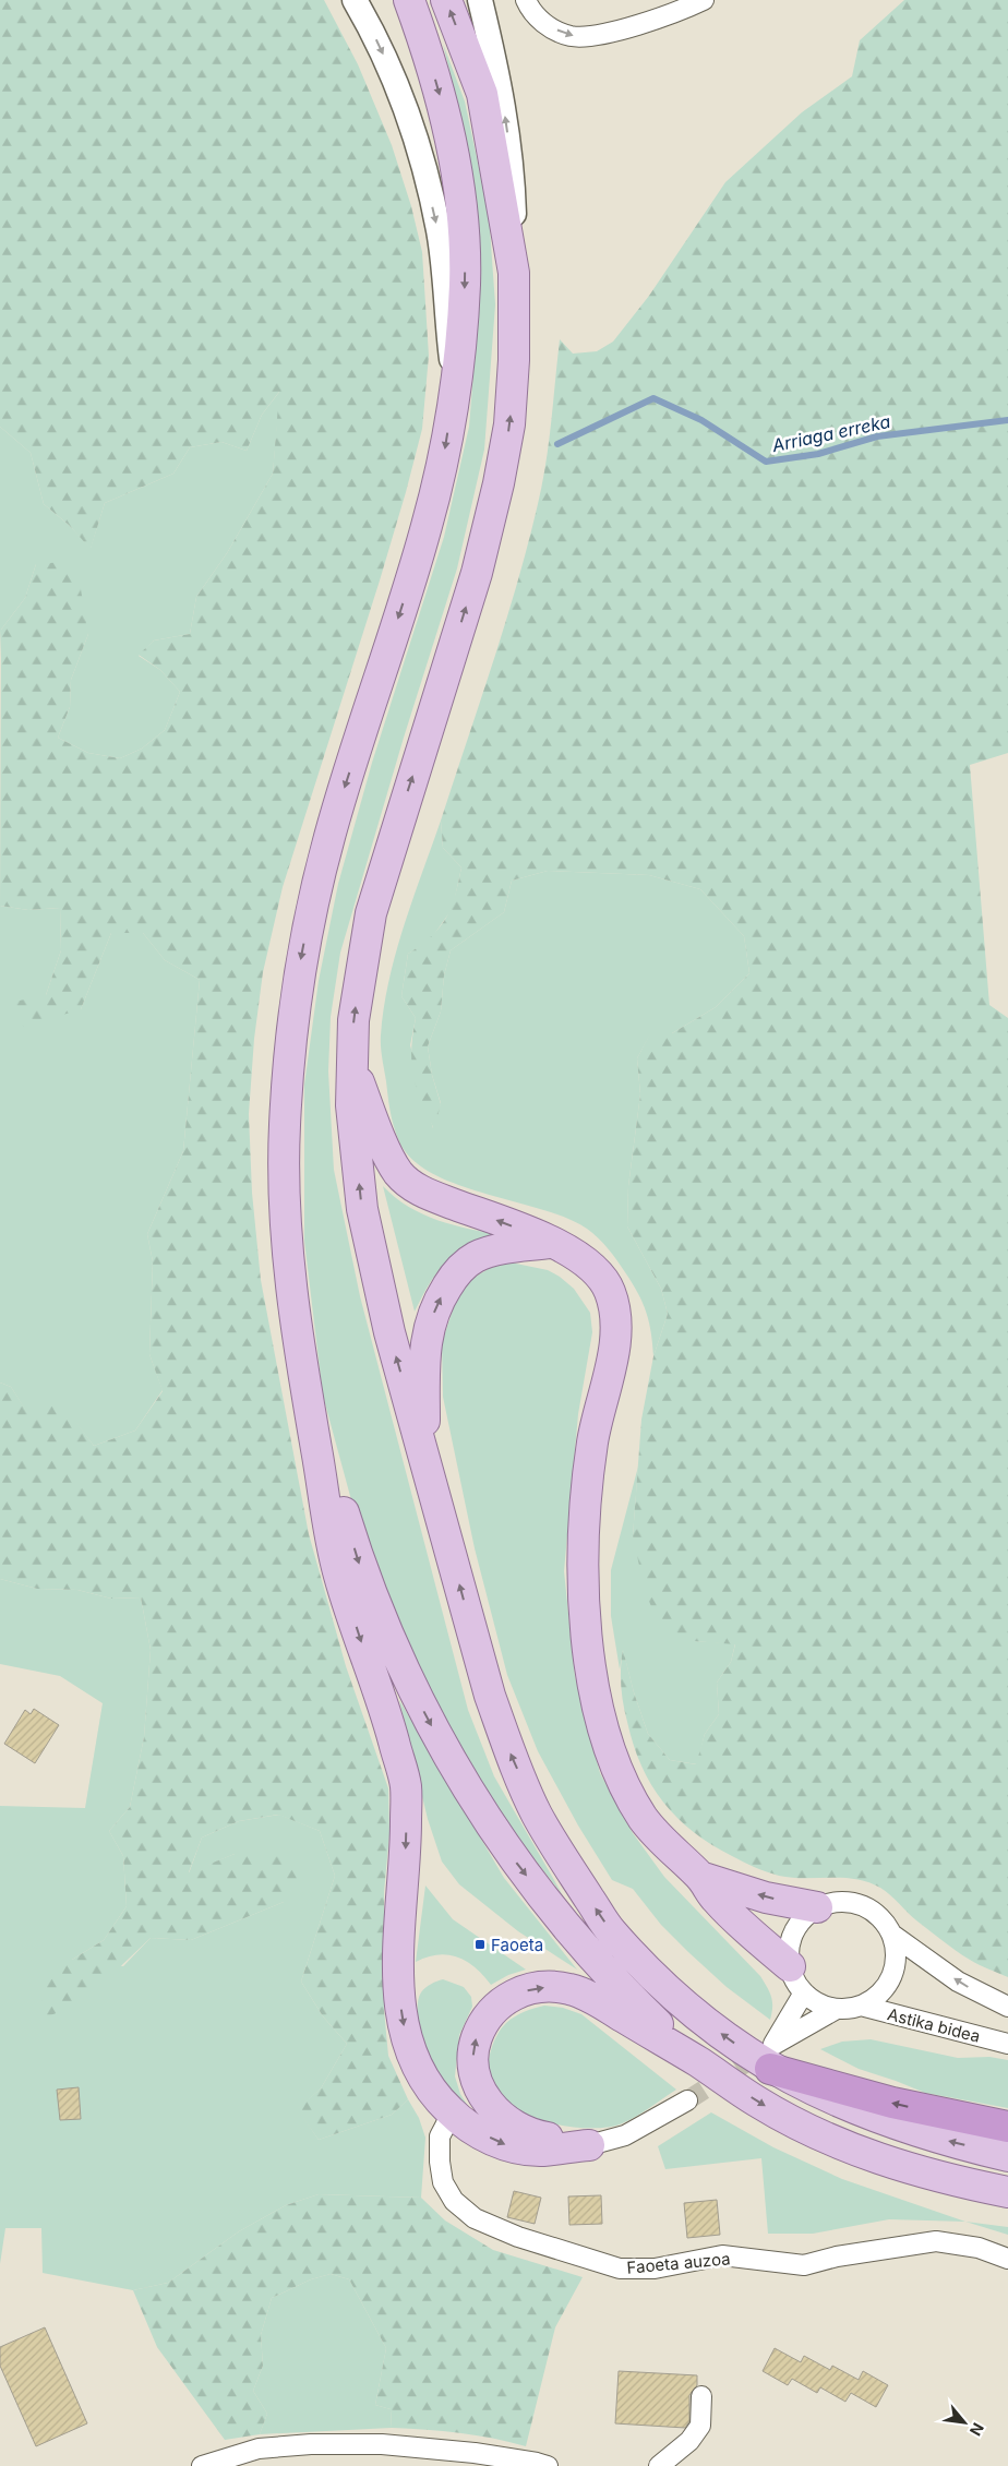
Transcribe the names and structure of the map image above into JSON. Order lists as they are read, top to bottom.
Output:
{
  "streets": {
    "street": ["Astika bidea", "Faoeta auzoa"]
  },
  "water": ["Arriaga erreka"],
  "places": {
    "transit": ["Faoeta"]
  },
  "north": "bottom right"
}
